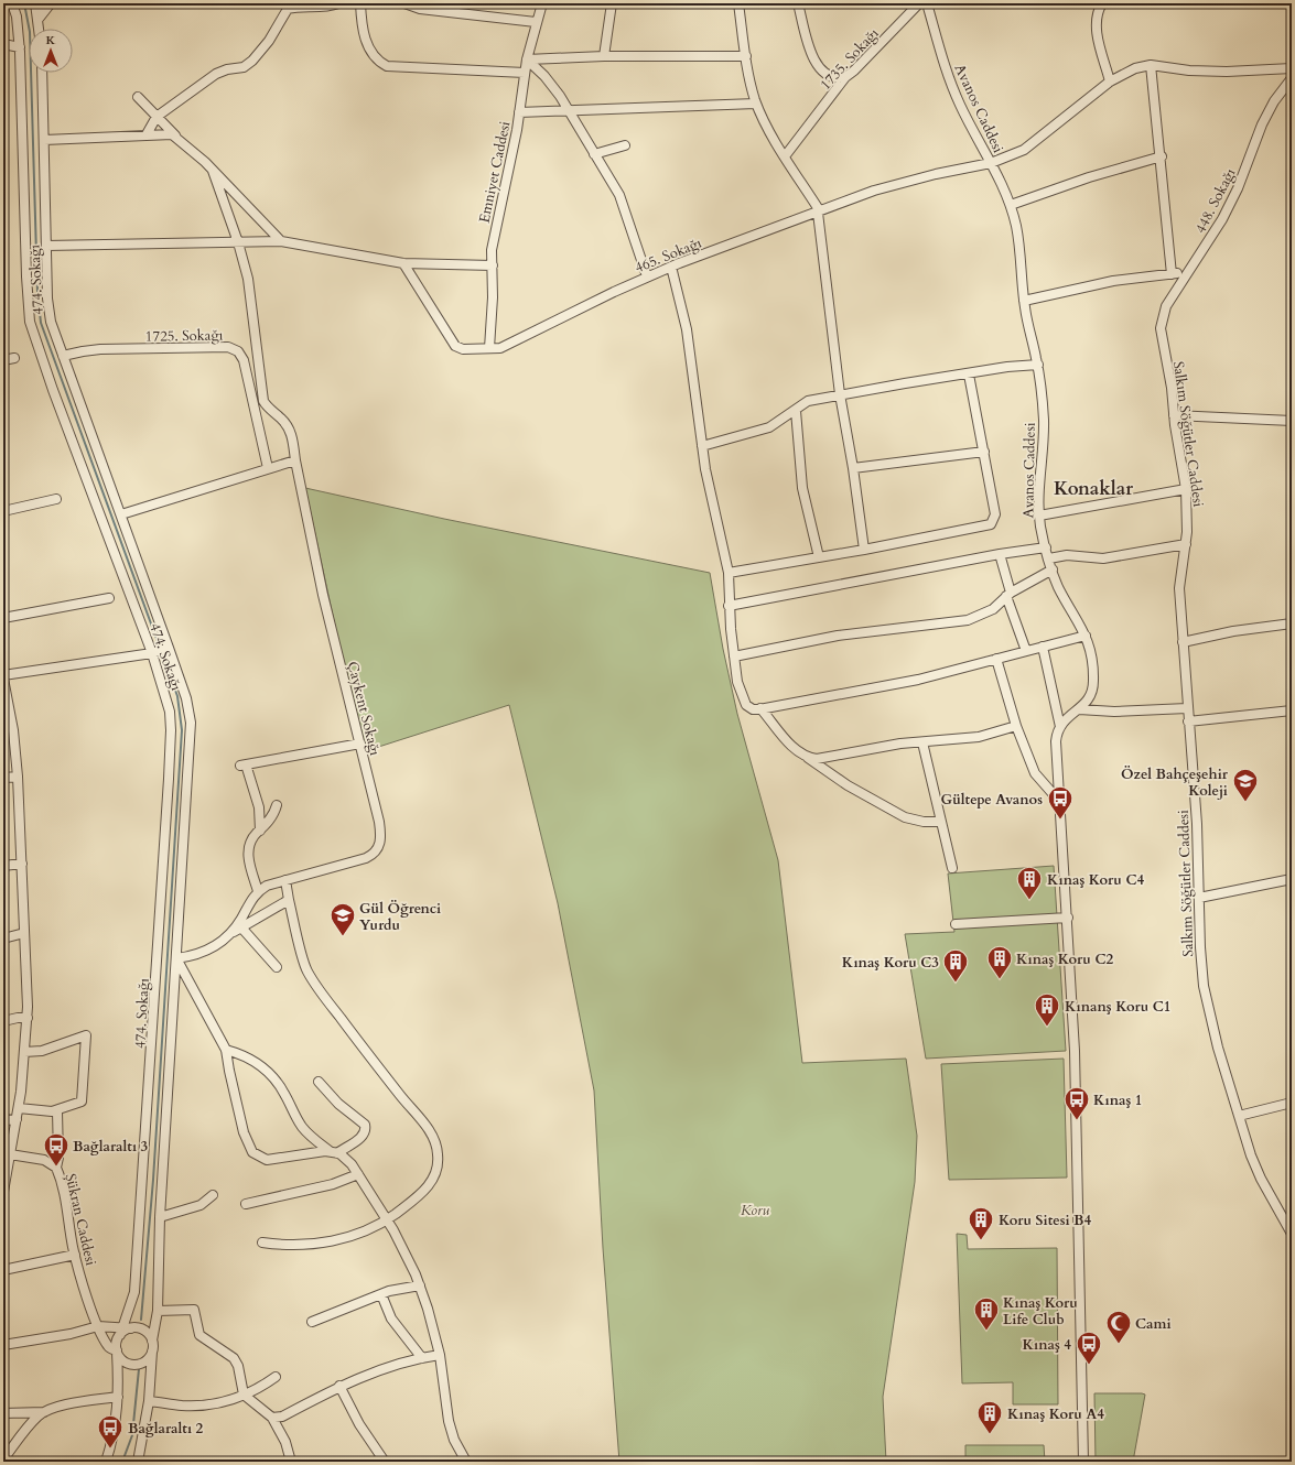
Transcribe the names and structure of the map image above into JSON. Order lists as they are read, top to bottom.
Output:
{
  "streets": {
    "street": [
      "1735. Sokağı",
      "Avanos Caddesi",
      "Emniyet Caddesi",
      "448. Sokağı",
      "465. Sokağı",
      "474. Sokağı",
      "1725. Sokağı",
      "Salkım Söğütler Caddesi",
      "Çaykent Sokağı",
      "Şükran Caddesi"
    ]
  },
  "crossings": [
    ["Avanos Caddesi", "465. Sokağı"],
    ["Emniyet Caddesi", "465. Sokağı"],
    ["448. Sokağı", "Salkım Söğütler Caddesi"],
    ["474. Sokağı", "1725. Sokağı"],
    ["474. Sokağı", "Şükran Caddesi"]
  ],
  "districts": ["Konaklar"],
  "parks": ["Koru"],
  "places": {
    "school or university": ["Özel Bahçeşehir Koleji", "Gül Öğrenci Yurdu"],
    "bus stop": [
      "Gültepe Avanos",
      "Kınaş 1",
      "Bağlaraltı 3",
      "Kınaş 4",
      "Bağlaraltı 2"
    ],
    "building": [
      "Kınaş Koru C4",
      "Kınaş Koru C2",
      "Kınaş Koru C3",
      "Kınanş Koru C1",
      "Koru Sitesi B4",
      "Kınaş Koru Life Club",
      "Kınaş Koru A4"
    ],
    "mosque": ["Cami"]
  },
  "north": "top"
}
